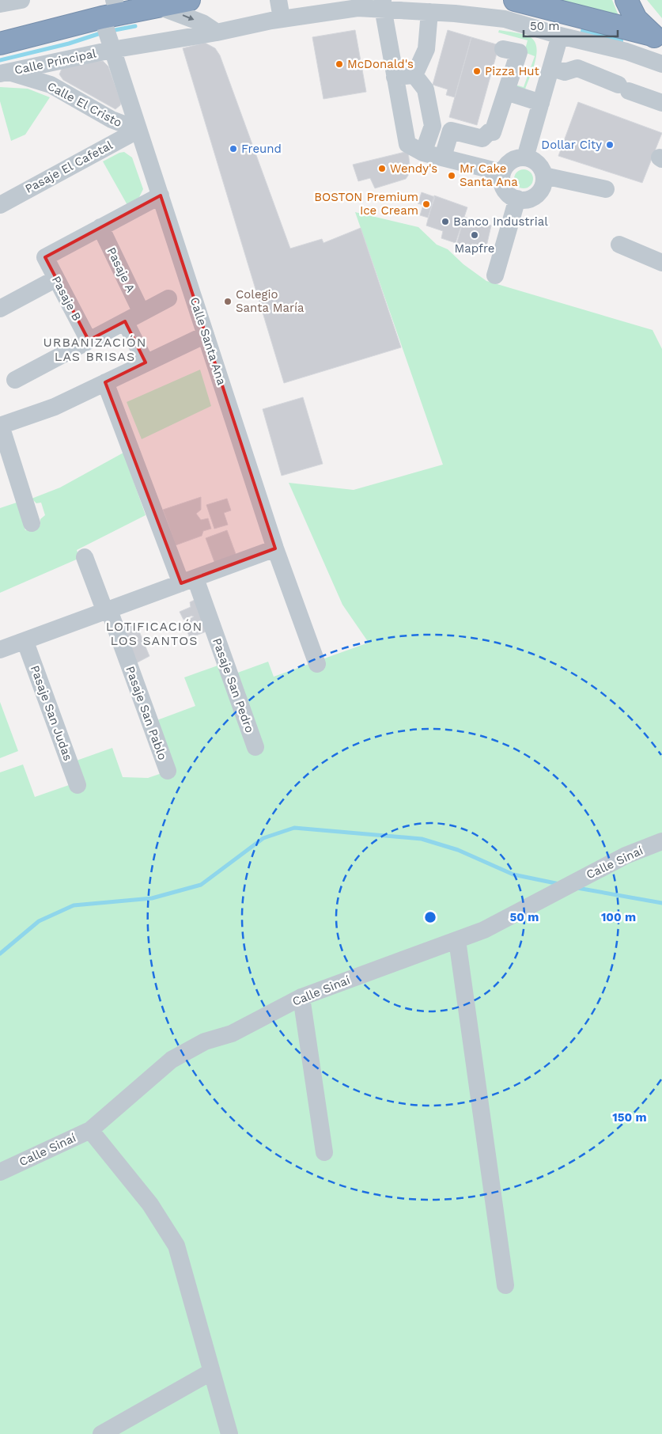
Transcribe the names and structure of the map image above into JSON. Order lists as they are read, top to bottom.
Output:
{
  "streets": {
    "street": [
      "Calle Principal",
      "Calle El Cristo",
      "Pasaje El Cafetal",
      "Pasaje A",
      "Pasaje B",
      "Calle Santa Ana",
      "Pasaje San Pedro",
      "Pasaje San Judas",
      "Pasaje San Pablo",
      "Calle Sinaí"
    ]
  },
  "crossings": [
    ["Calle Principal", "Calle El Cristo"],
    ["Calle Principal", "Calle Santa Ana"],
    ["Calle El Cristo", "Pasaje El Cafetal"],
    ["Calle El Cristo", "Calle Santa Ana"],
    ["Pasaje El Cafetal", "Calle Santa Ana"],
    ["Pasaje A", "Pasaje B"]
  ],
  "districts": ["URBANIZACIÓN LAS BRISAS", "LOTIFICACIÓN LOS SANTOS"],
  "places": [
    "McDonald's",
    "Pizza Hut",
    "Dollar City",
    "Freund",
    "Wendy's",
    "Mr Cake Santa Ana",
    "BOSTON Premium Ice Cream",
    "Banco Industrial",
    "Mapfre",
    "Colegio Santa María"
  ],
  "scale_bar": "50 m",
  "rings": ["50 m", "100 m", "150 m"]
}
